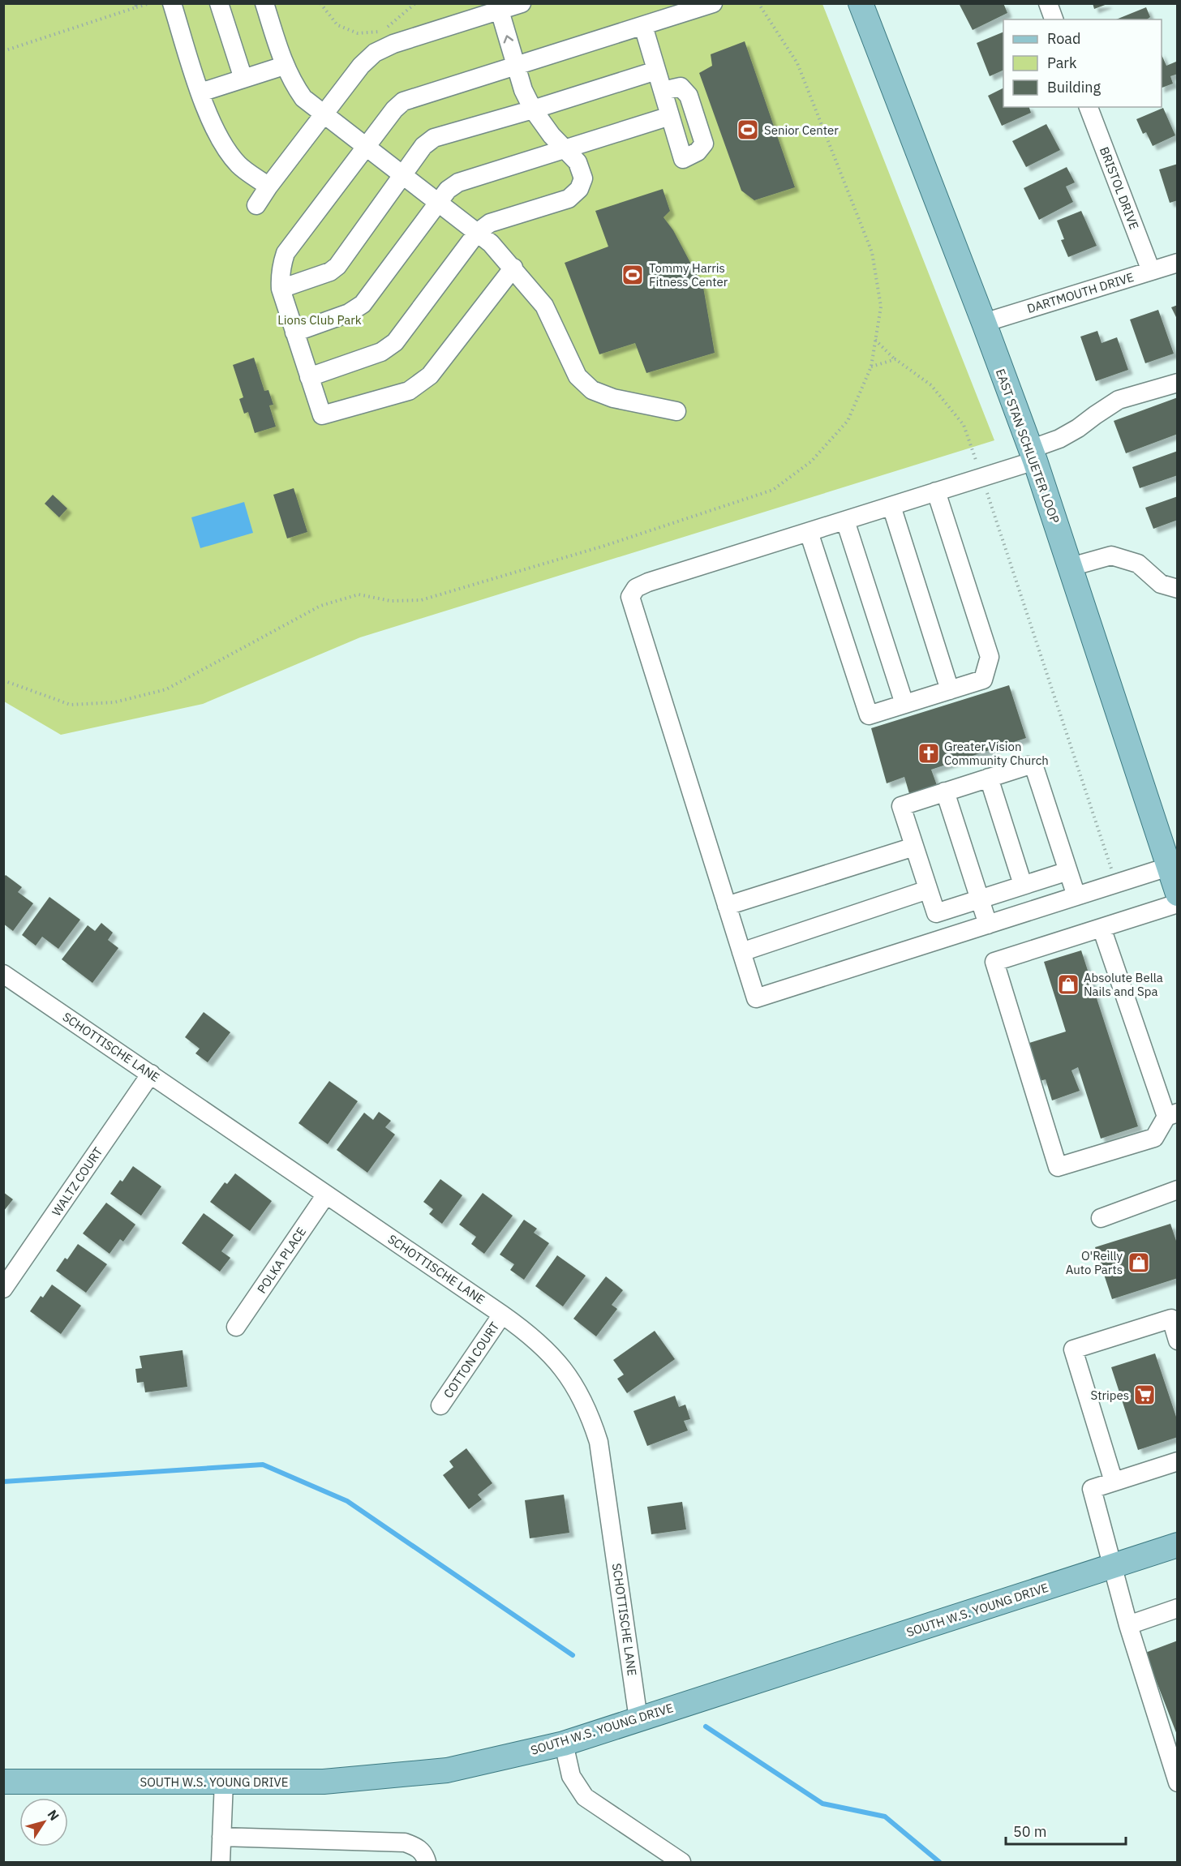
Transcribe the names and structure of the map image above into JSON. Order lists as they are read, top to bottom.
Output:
{
  "streets": {
    "main road": ["EAST STAN SCHLUETER LOOP", "SOUTH W.S. YOUNG DRIVE"],
    "street": [
      "BRISTOL DRIVE",
      "DARTMOUTH DRIVE",
      "SCHOTTISCHE LANE",
      "WALTZ COURT",
      "POLKA PLACE",
      "COTTON COURT"
    ]
  },
  "crossings": [
    ["BRISTOL DRIVE", "DARTMOUTH DRIVE"],
    ["DARTMOUTH DRIVE", "EAST STAN SCHLUETER LOOP"],
    ["SCHOTTISCHE LANE", "WALTZ COURT"],
    ["SCHOTTISCHE LANE", "POLKA PLACE"],
    ["SCHOTTISCHE LANE", "COTTON COURT"],
    ["SCHOTTISCHE LANE", "SOUTH W.S. YOUNG DRIVE"]
  ],
  "parks": ["Lions Club Park"],
  "places": {
    "sports": ["Senior Center", "Tommy Harris Fitness Center"],
    "church": ["Greater Vision Community Church"],
    "shop": ["Absolute Bella Nails and Spa", "O'Reilly Auto Parts"],
    "supermarket": ["Stripes"]
  },
  "legend": ["Road", "Park", "Building"],
  "scale_bar": "50 m",
  "north": "top right"
}
